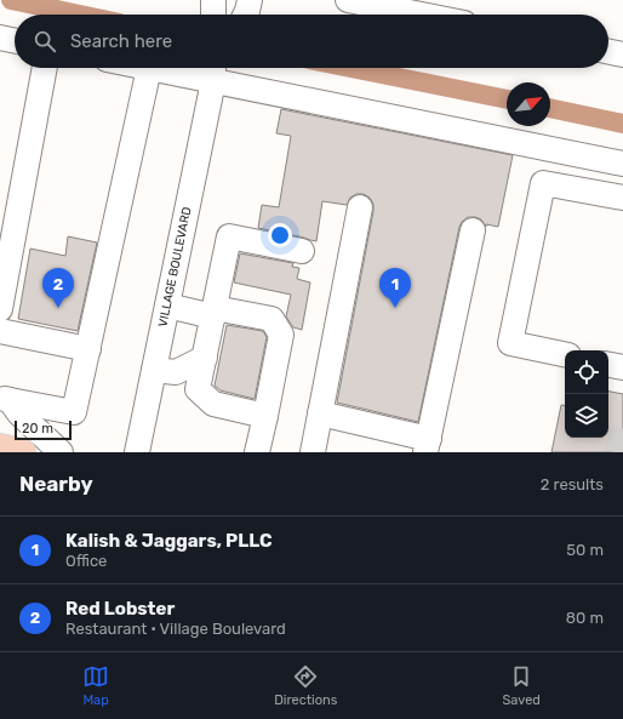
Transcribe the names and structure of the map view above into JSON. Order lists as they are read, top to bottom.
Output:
{
  "streets": {
    "street": ["VILLAGE BOULEVARD"]
  },
  "scale_bar": "20 m",
  "north": "top right",
  "page": {
    "search": "Search here",
    "pins": ["1", "2"],
    "scale": "20 m",
    "heading": ["Nearby", "2 results"],
    "list": [
      {
        "mark": "1",
        "name": "Kalish & Jaggars, PLLC",
        "note": "Office",
        "value": "50 m"
      },
      {
        "mark": "2",
        "name": "Red Lobster",
        "note": "Restaurant · Village Boulevard",
        "value": "80 m"
      }
    ],
    "nav": ["Map", "Directions", "Saved"]
  }
}
